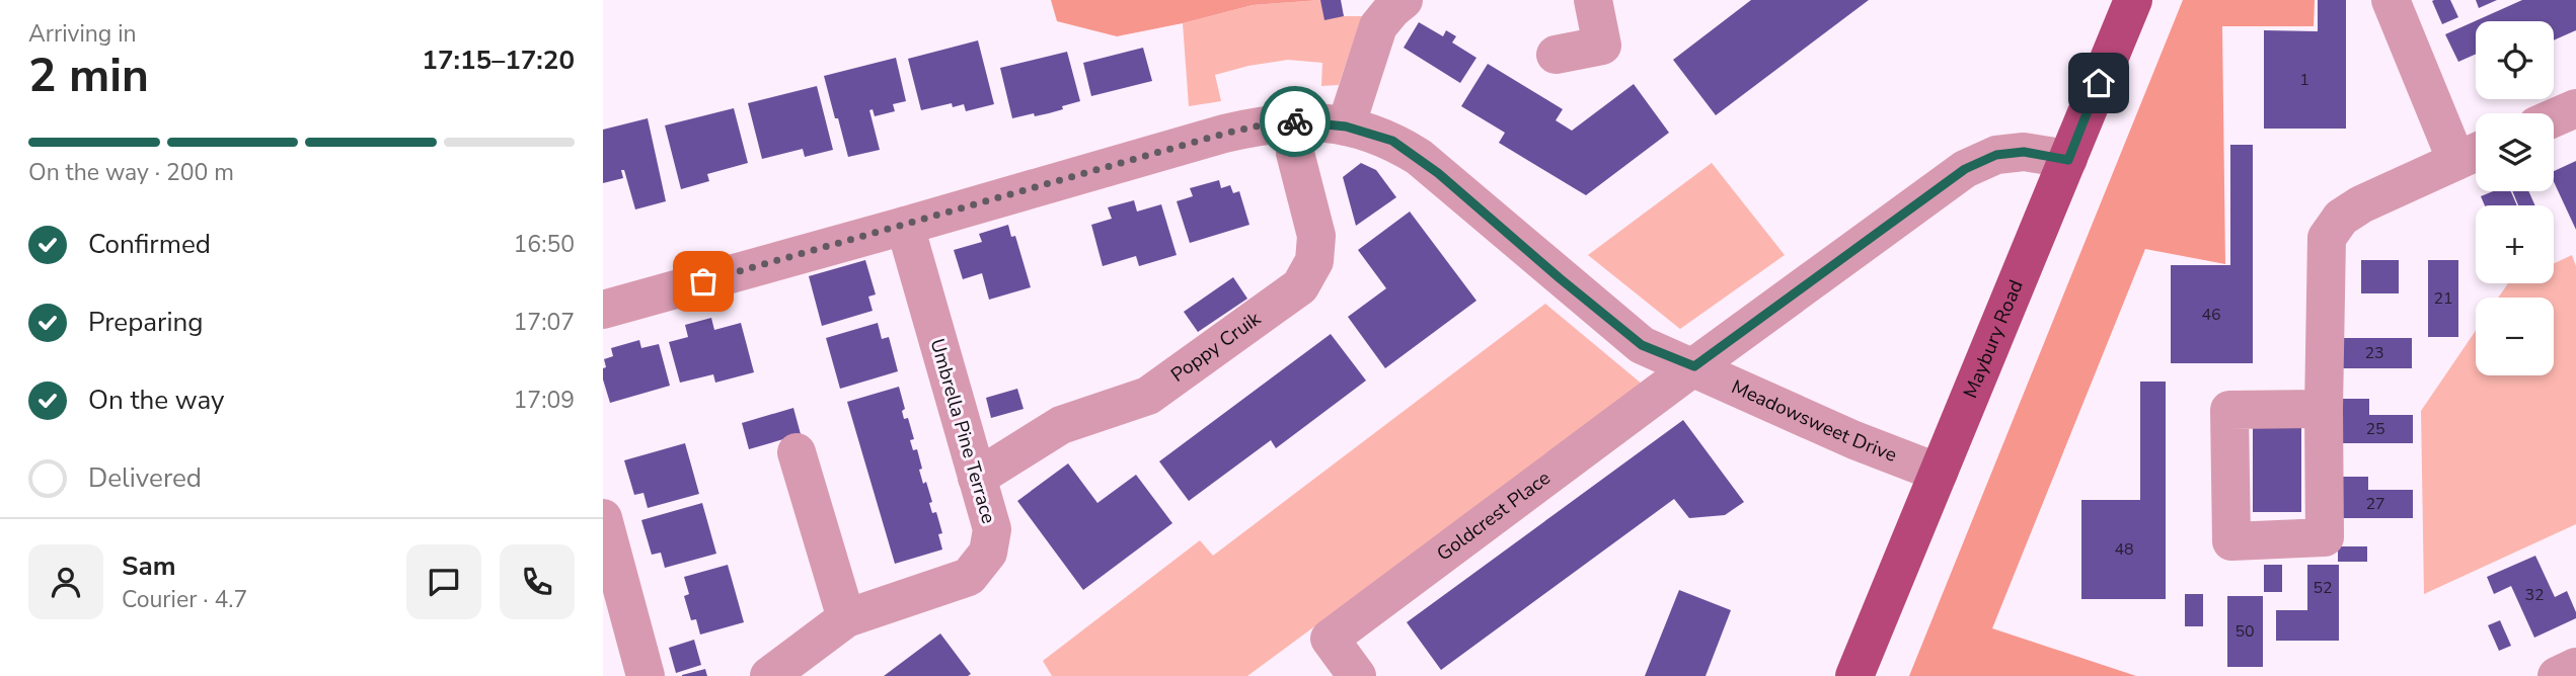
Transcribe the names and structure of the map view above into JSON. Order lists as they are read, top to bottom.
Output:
{
  "streets": {
    "main road": ["Maybury Road"],
    "street": [
      "Poppy Cruik",
      "Meadowsweet Drive",
      "Umbrella Pine Terrace",
      "Goldcrest Place"
    ]
  },
  "crossings": [
    ["Maybury Road", "Meadowsweet Drive"],
    ["Poppy Cruik", "Meadowsweet Drive"],
    ["Poppy Cruik", "Umbrella Pine Terrace"],
    ["Meadowsweet Drive", "Umbrella Pine Terrace"],
    ["Meadowsweet Drive", "Goldcrest Place"]
  ],
  "house_numbers": [
    "1",
    "21",
    "46",
    "23",
    "25",
    "27",
    "48",
    "52",
    "32",
    "50"
  ],
  "page": {
    "heading": ["2 min", "Arriving in", "17:15–17:20"],
    "panel": ["Sam", "Courier · 4.7"],
    "map_buttons": ["+", "−"],
    "bar": "On the way · 200 m",
    "list": [
      ["Confirmed", "16:50"],
      ["Preparing", "17:07"],
      ["On the way", "17:09"],
      "Delivered"
    ]
  }
}
